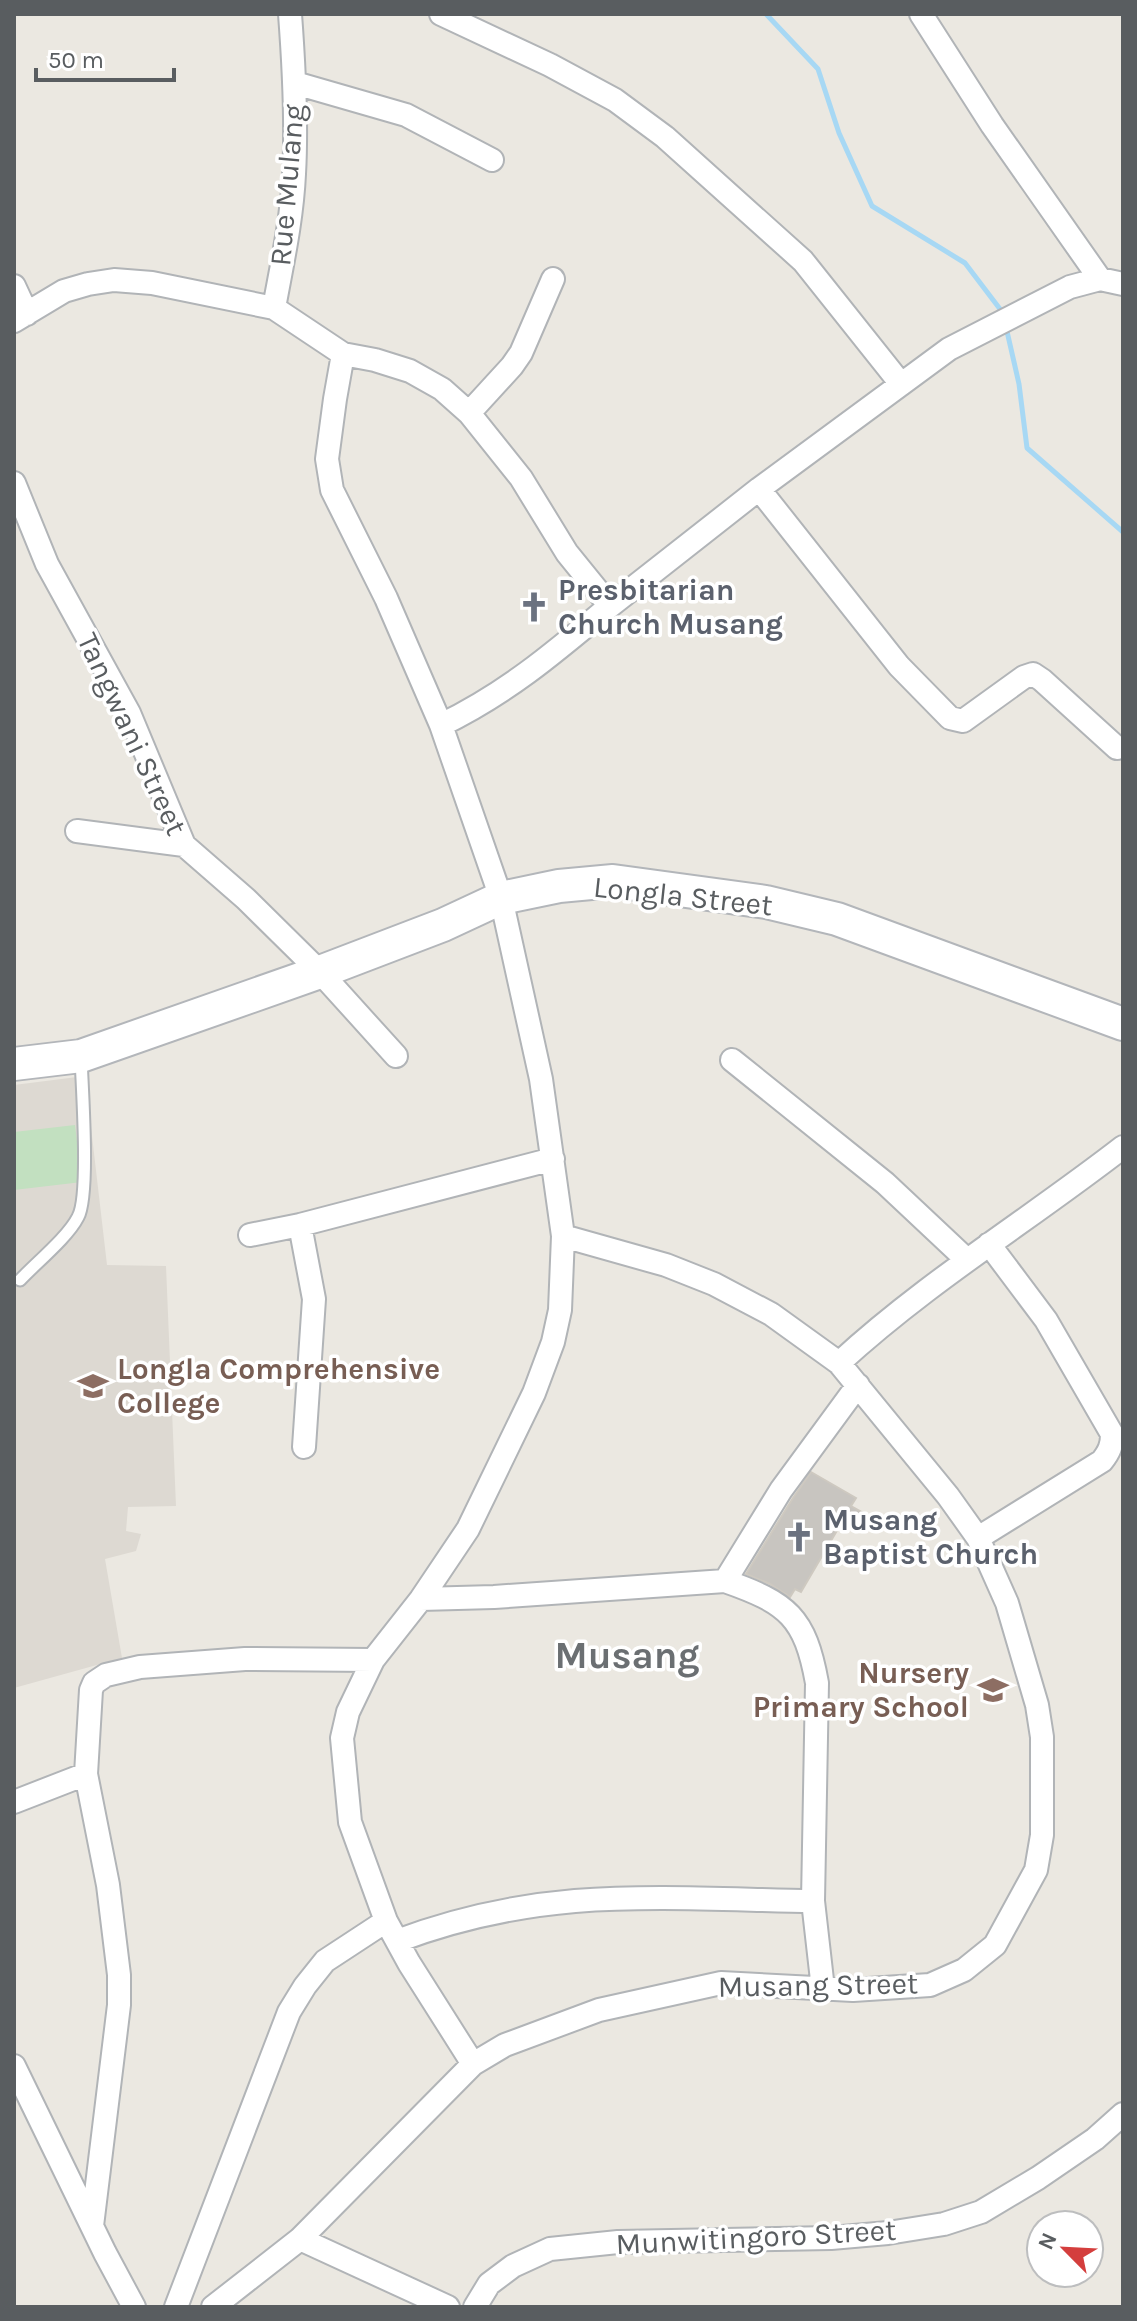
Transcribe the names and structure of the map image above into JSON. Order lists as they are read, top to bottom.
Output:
{
  "streets": {
    "main road": ["Longla Street"],
    "street": [
      "Rue Mulang",
      "Tangwani Street",
      "Musang Street",
      "Munwitingoro Street"
    ]
  },
  "crossings": [
    ["Tangwani Street", "Longla Street"]
  ],
  "districts": ["Musang"],
  "places": {
    "church": ["Presbitarian Church Musang", "Musang Baptist Church"],
    "school or university": ["Longla Comprehensive College", "Nursery Primary School"]
  },
  "scale_bar": "50 m",
  "north": "top left"
}
